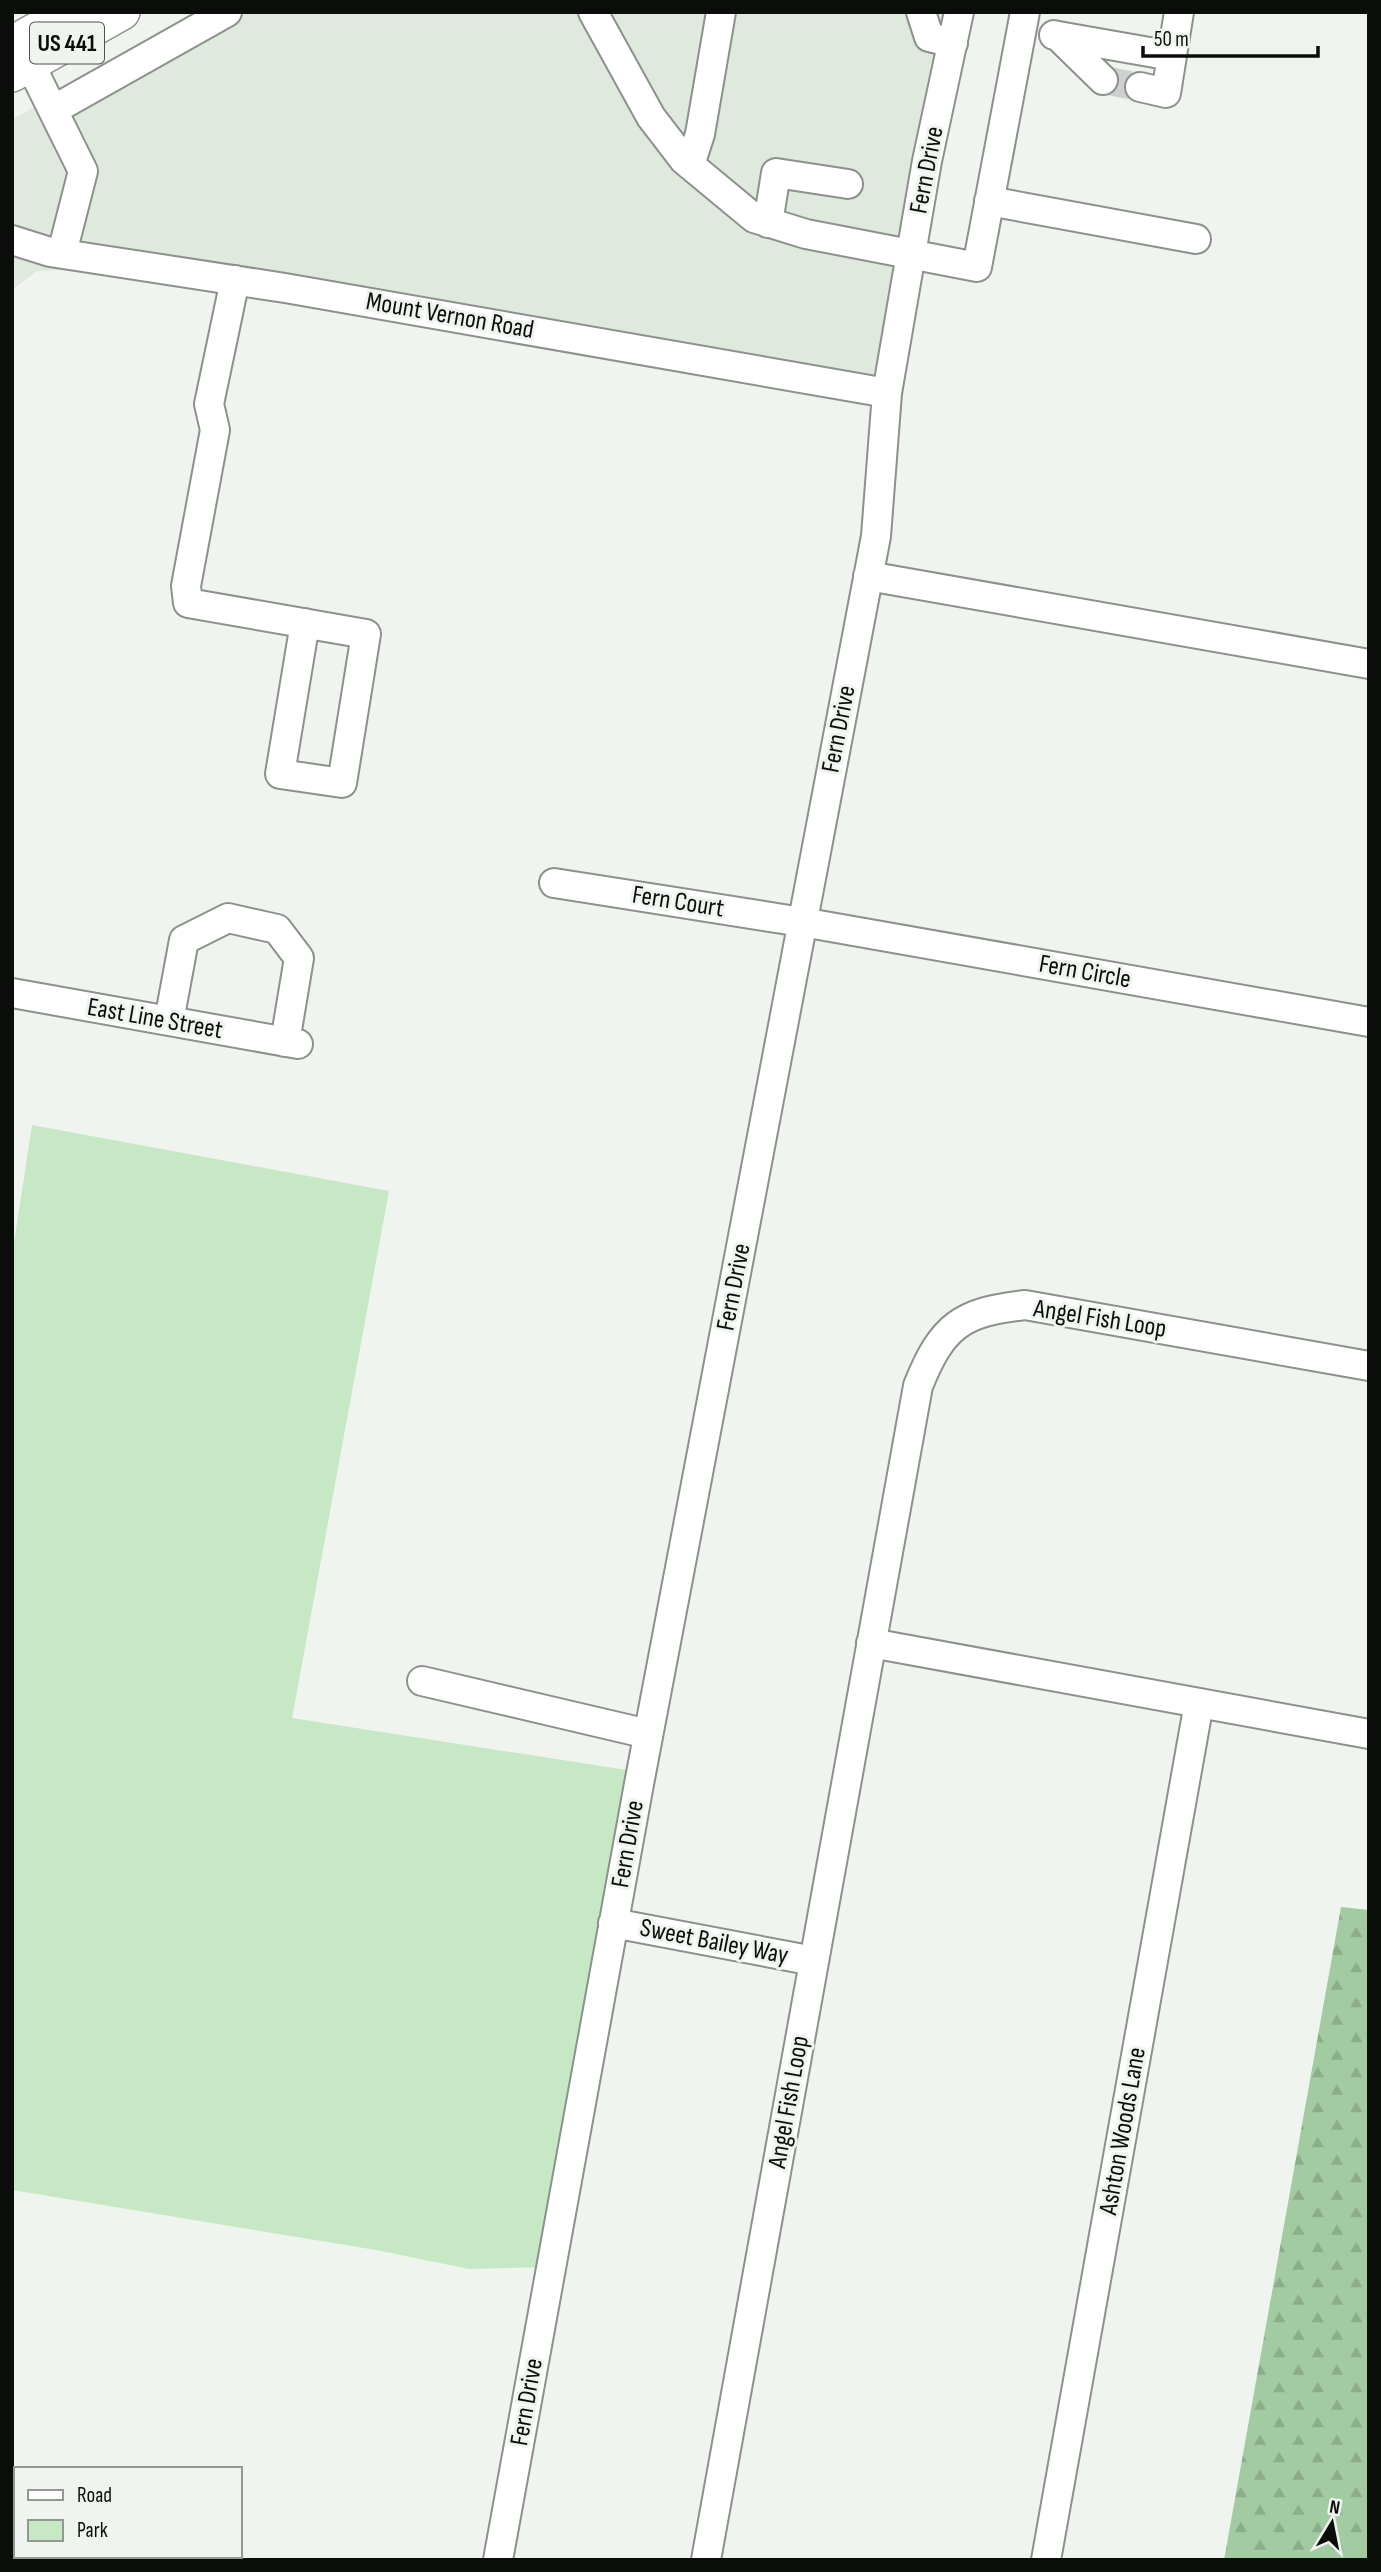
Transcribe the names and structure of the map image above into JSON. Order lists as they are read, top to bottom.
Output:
{
  "streets": {
    "main road": ["US 441"],
    "street": [
      "Fern Drive",
      "Mount Vernon Road",
      "Fern Court",
      "Fern Circle",
      "East Line Street",
      "Angel Fish Loop",
      "Sweet Bailey Way",
      "Ashton Woods Lane"
    ]
  },
  "crossings": [
    ["Fern Drive", "Mount Vernon Road"],
    ["Fern Drive", "Fern Court"],
    ["Fern Drive", "Fern Circle"],
    ["Fern Drive", "Sweet Bailey Way"],
    ["Fern Court", "Fern Circle"],
    ["Angel Fish Loop", "Sweet Bailey Way"]
  ],
  "legend": ["Road", "Park"],
  "scale_bar": "50 m",
  "north": "top"
}
